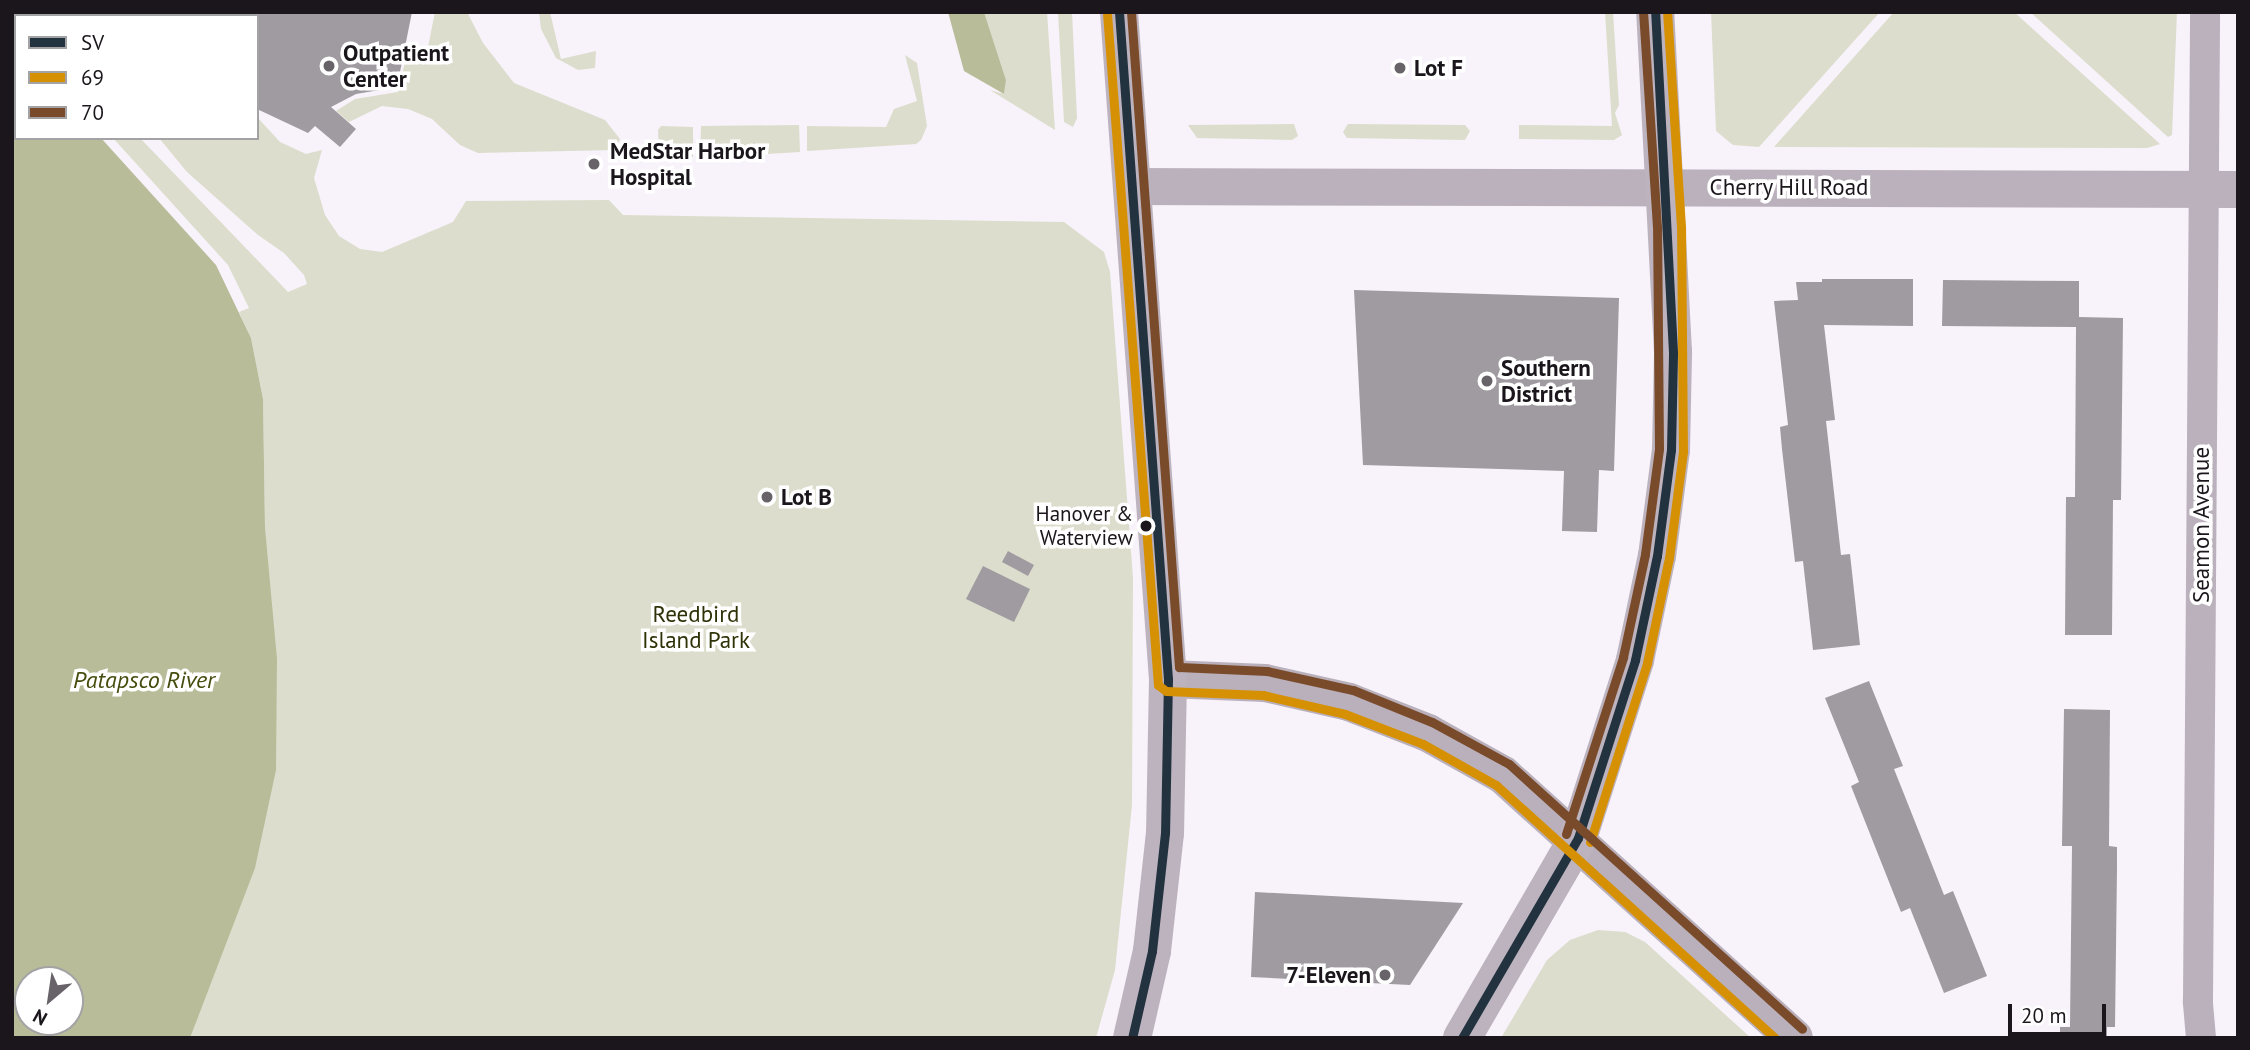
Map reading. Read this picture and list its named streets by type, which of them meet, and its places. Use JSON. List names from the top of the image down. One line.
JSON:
{"streets":{"street":["Cherry Hill Road","Seamon Avenue"]},"crossings":[["Cherry Hill Road","Seamon Avenue"]],"water":["Patapsco River"],"parks":["Reedbird Island Park"],"places":["Outpatient Center","Lot F","MedStar Harbor Hospital","Southern District","Lot B","Hanover & Waterview","7-Eleven"],"lines":["transit line SV","transit line 69","transit line 70"],"legend":["SV","69","70"],"scale_bar":"20 m","north":"bottom left"}
